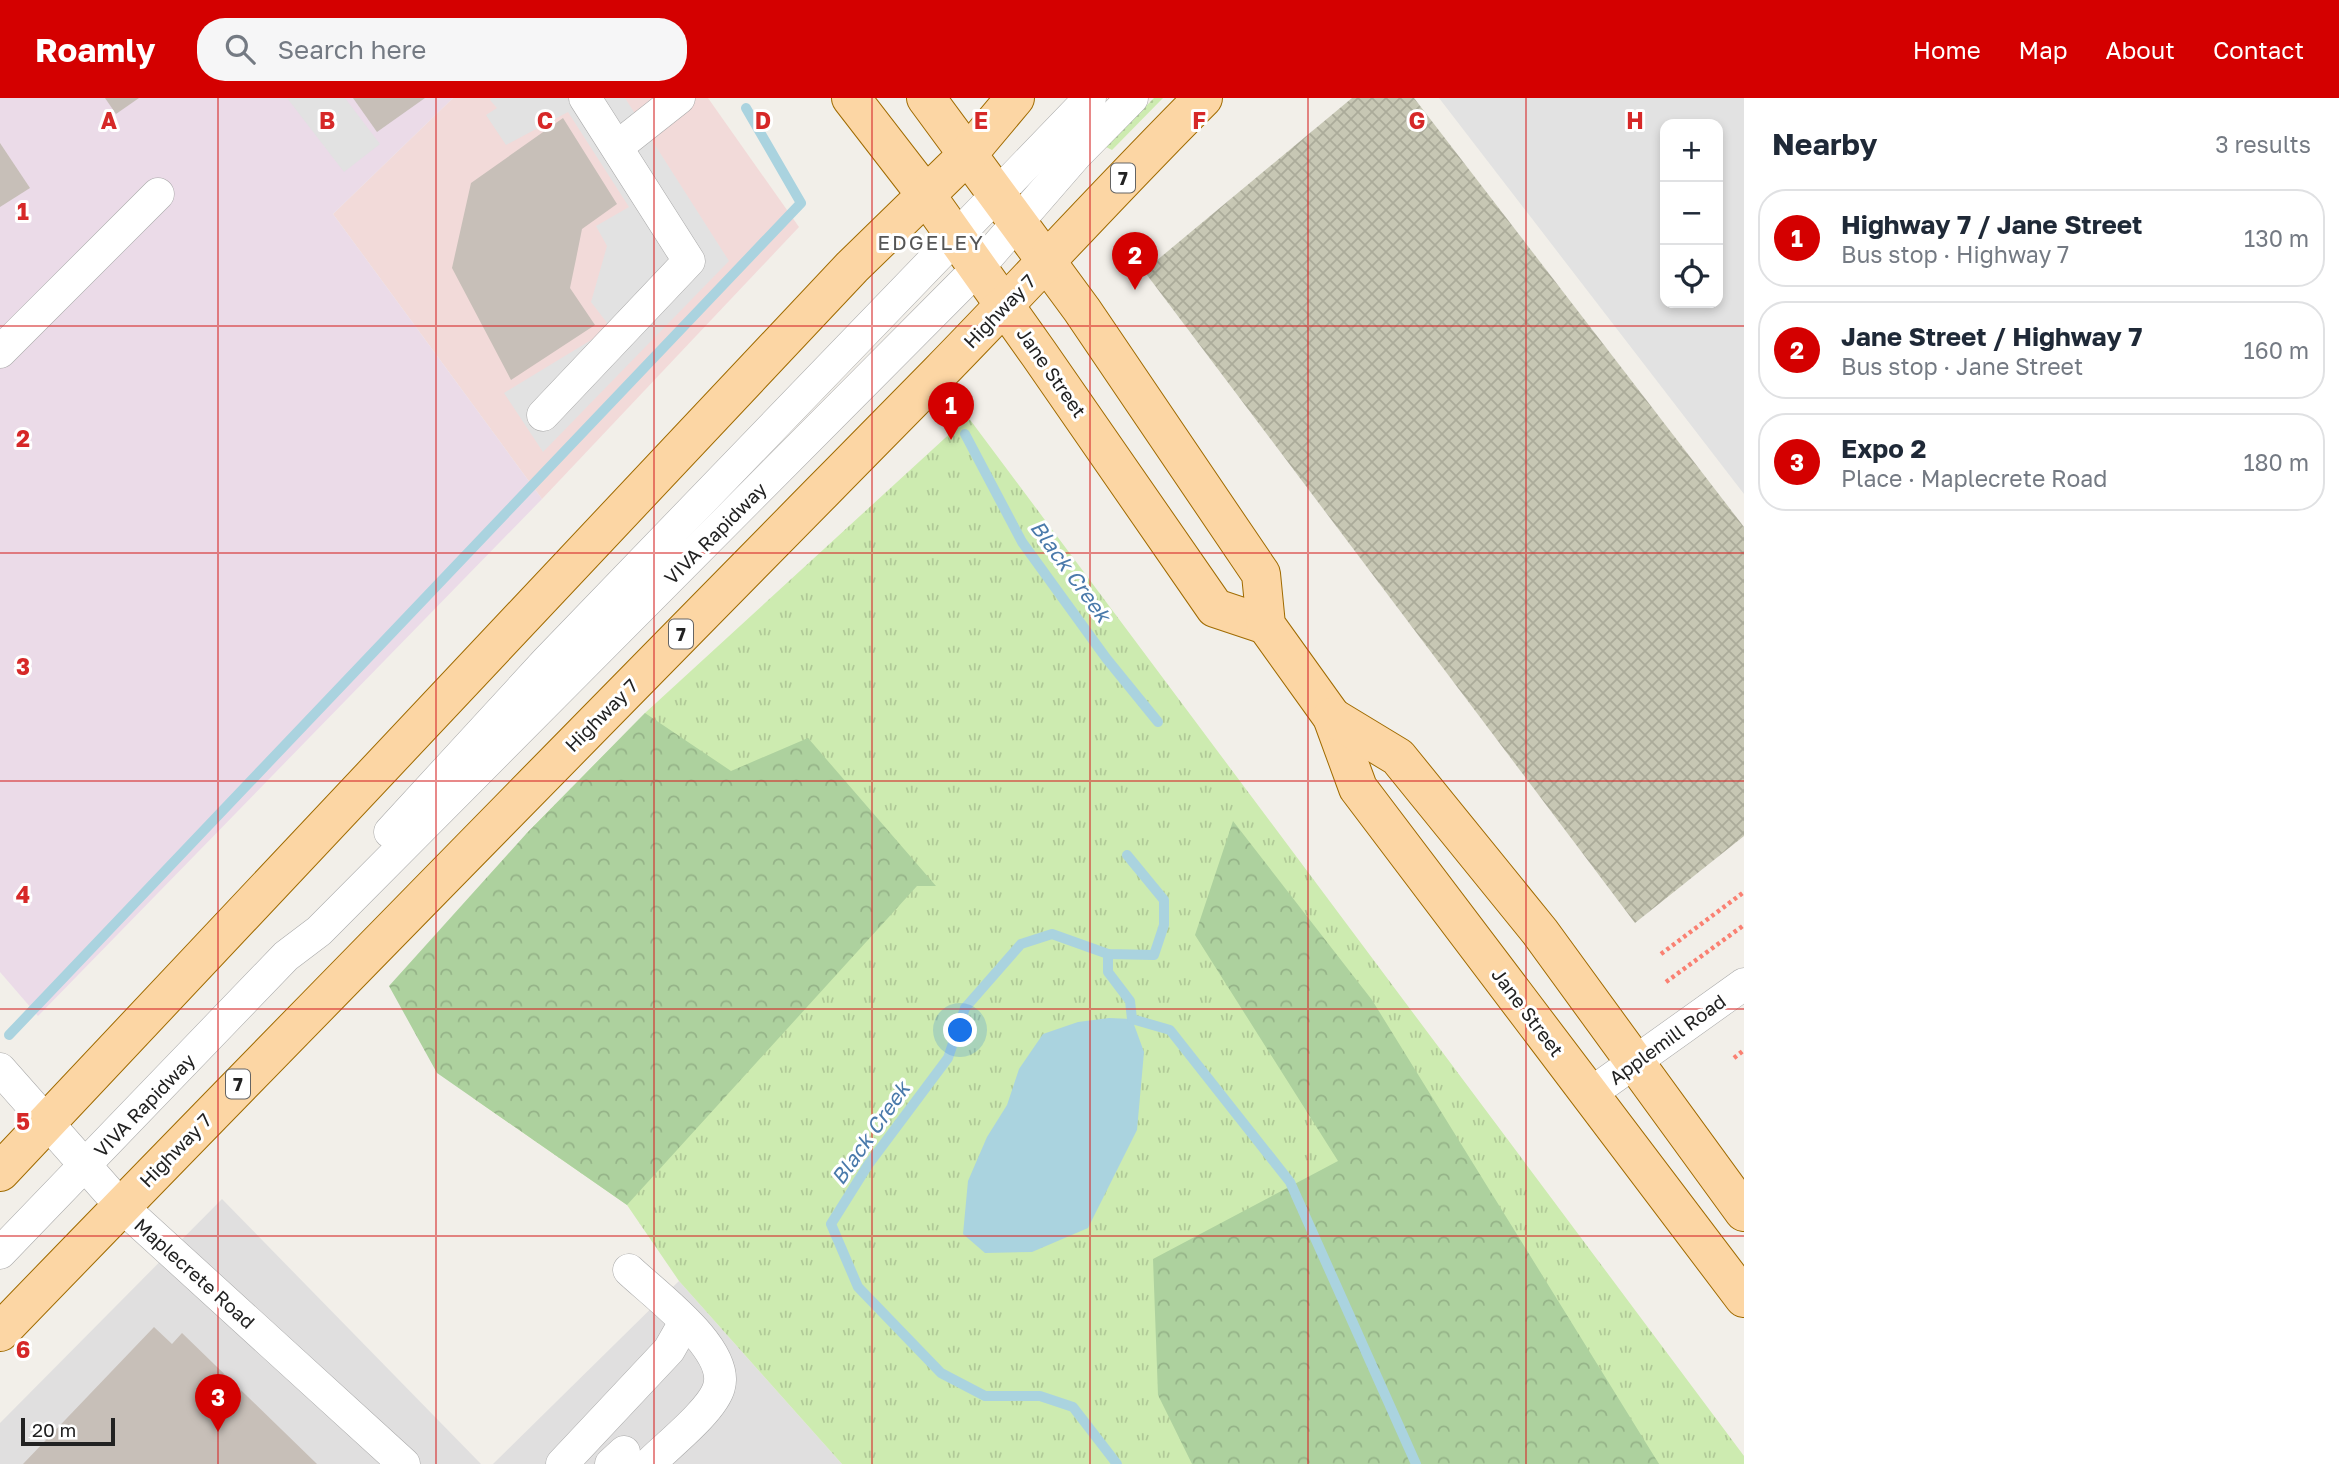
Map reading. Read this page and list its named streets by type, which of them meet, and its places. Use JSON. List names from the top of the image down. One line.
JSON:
{"streets":{"main road":["7","Highway 7","Jane Street"],"street":["VIVA Rapidway","Applemill Road","Maplecrete Road"]},"crossings":[["Highway 7","Jane Street"],["Highway 7","Maplecrete Road"],["Jane Street","VIVA Rapidway"],["Jane Street","Applemill Road"],["VIVA Rapidway","Maplecrete Road"]],"districts":["EDGELEY"],"water":["Black Creek"],"scale_bar":"20 m","page":{"header":"Roamly","search":"Search here","nav":["Home","Map","About","Contact"],"heading":["Nearby","3 results"],"map_buttons":["+","−"],"list":[{"mark":"1","name":"Highway 7 / Jane Street","note":"Bus stop · Highway 7","value":"130 m"},{"mark":"2","name":"Jane Street / Highway 7","note":"Bus stop · Jane Street","value":"160 m"},{"mark":"3","name":"Expo 2","note":"Place · Maplecrete Road","value":"180 m"}],"pins":["2","1","3"],"scale":"20 m"},"grid":{"columns":["A","B","C","D","E","F","G","H"],"rows":["1","2","3","4","5","6"]}}
